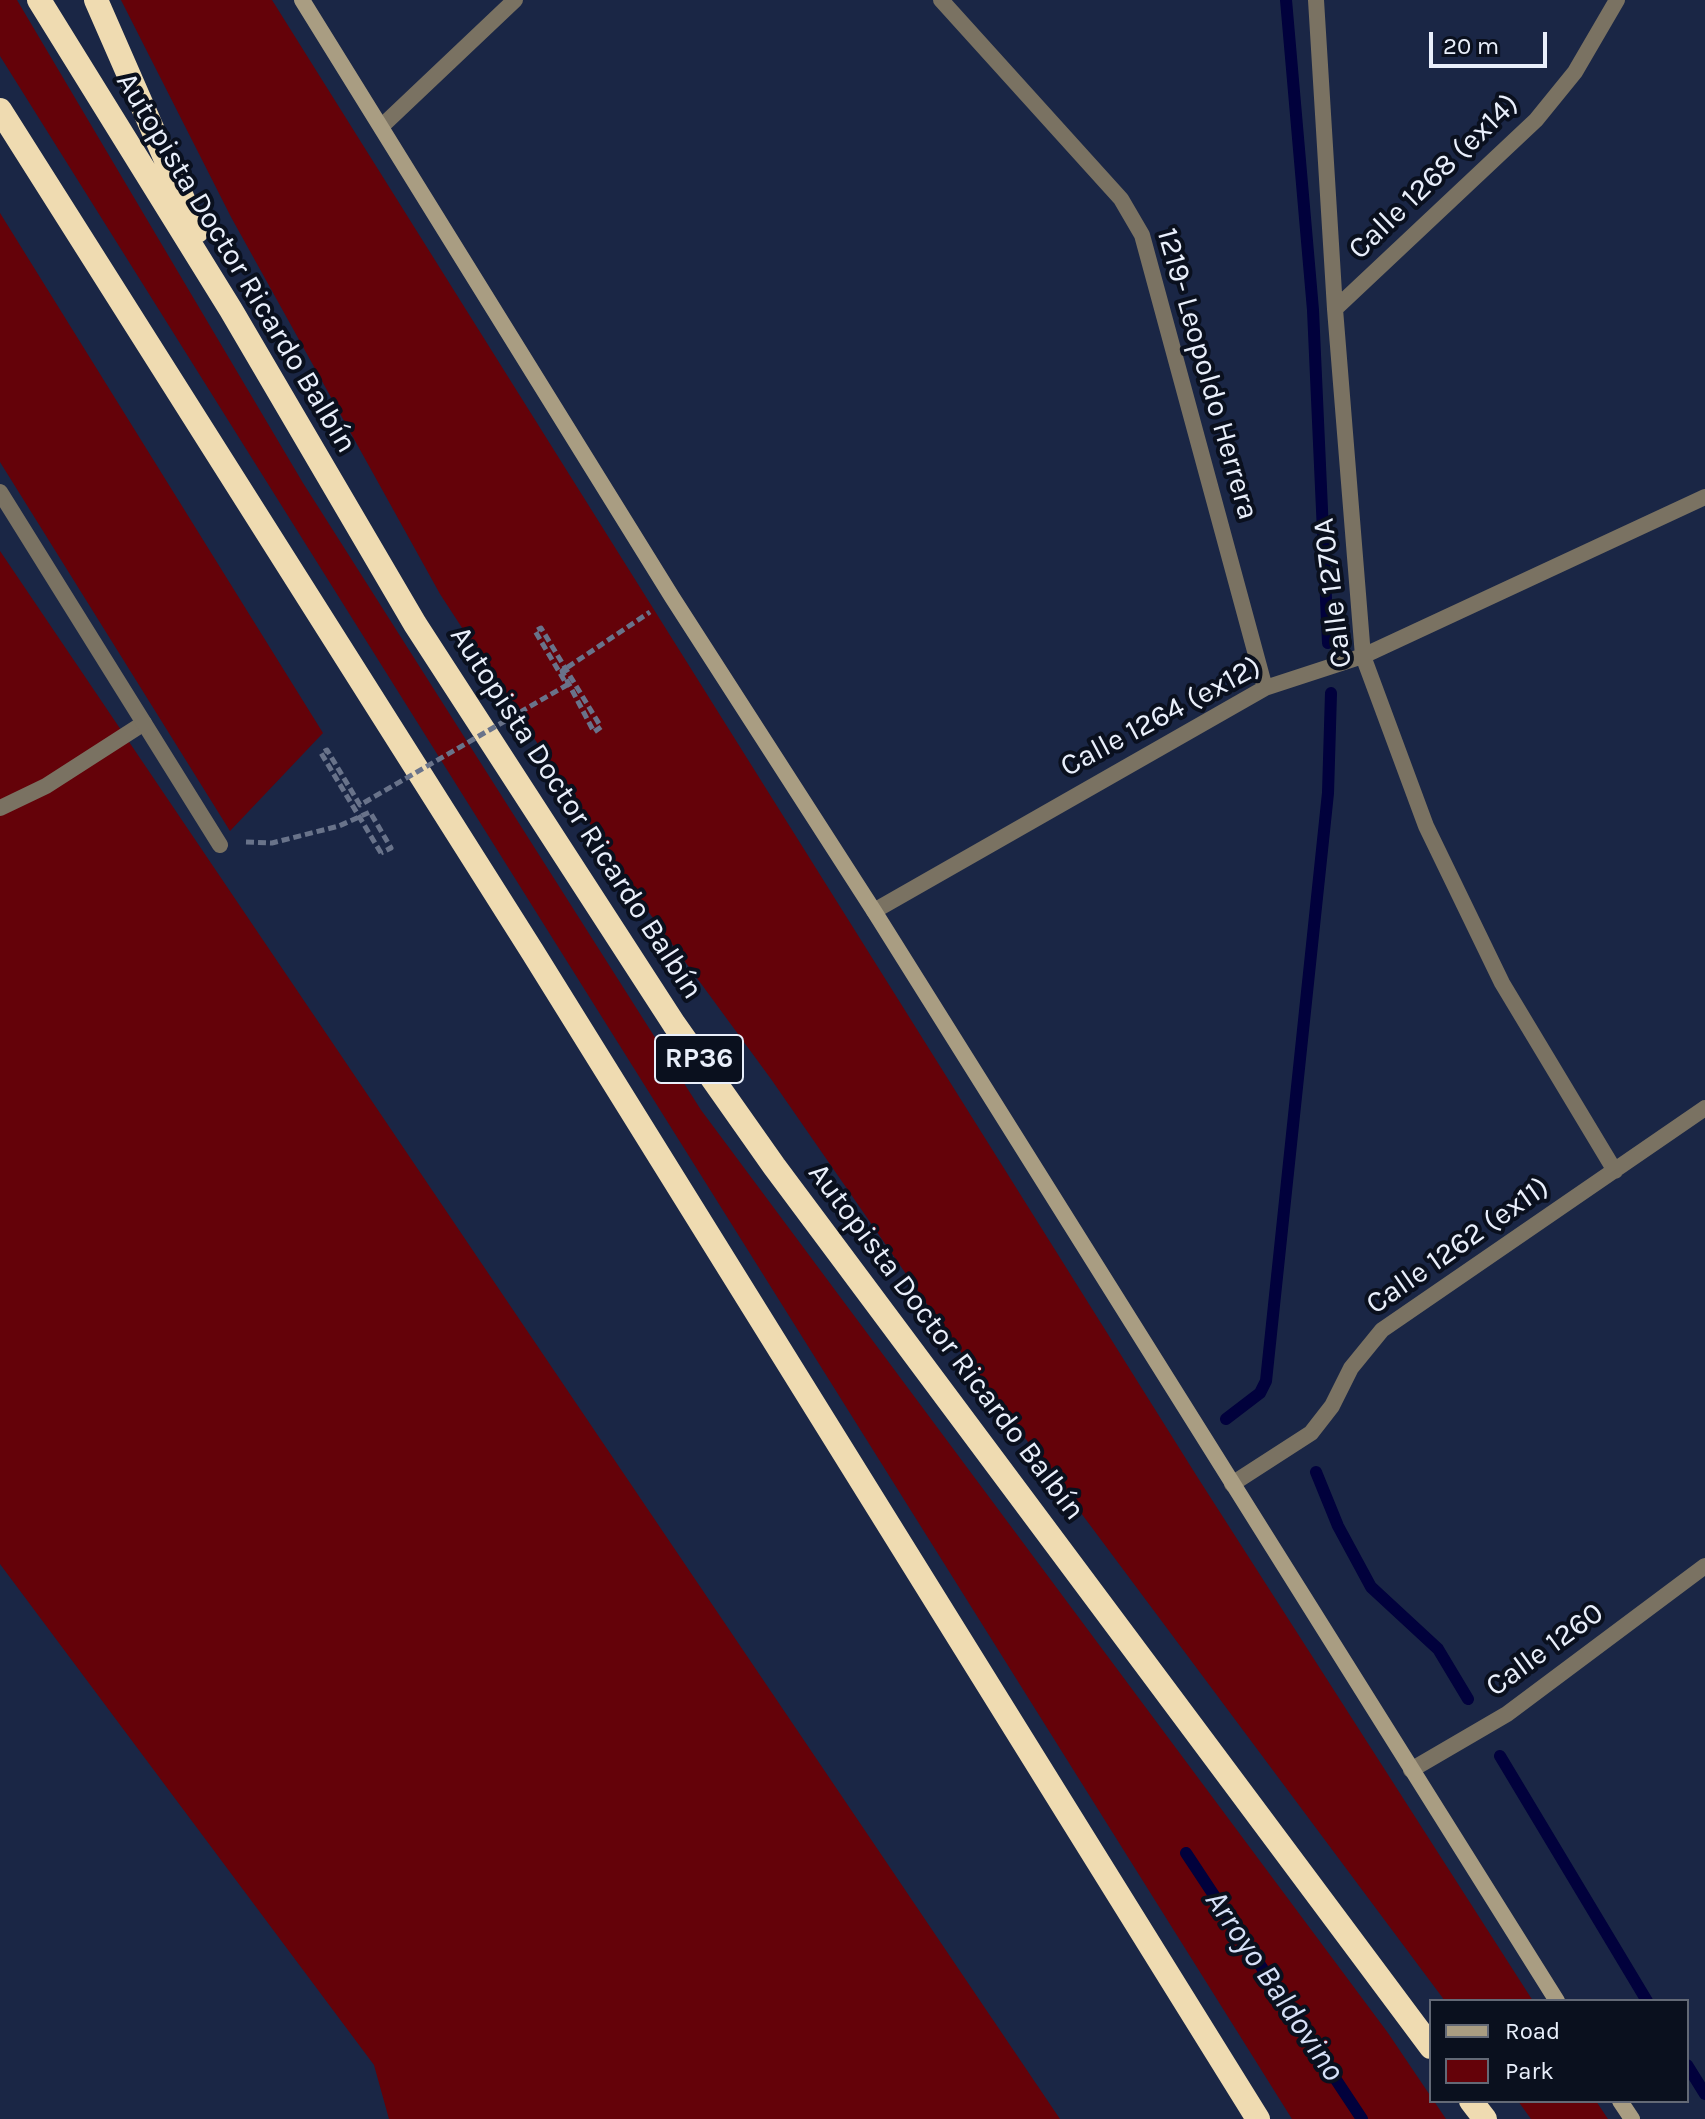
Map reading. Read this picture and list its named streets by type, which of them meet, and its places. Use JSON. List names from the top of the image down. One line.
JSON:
{"streets":{"highway":["Autopista Doctor Ricardo Balbín","RP36"],"street":["Calle 1268 (ex14)","1219- Leopoldo Herrera","Calle 1270A","Calle 1264 (ex12)","Calle 1262 (ex11)","Calle 1260"]},"crossings":[["Calle 1268 (ex14)","Calle 1270A"],["1219- Leopoldo Herrera","Calle 1264 (ex12)"],["Calle 1270A","Calle 1264 (ex12)"],["Calle 1270A","Calle 1262 (ex11)"]],"water":["Arroyo Baldovino"],"legend":["Road","Park"],"scale_bar":"20 m"}
